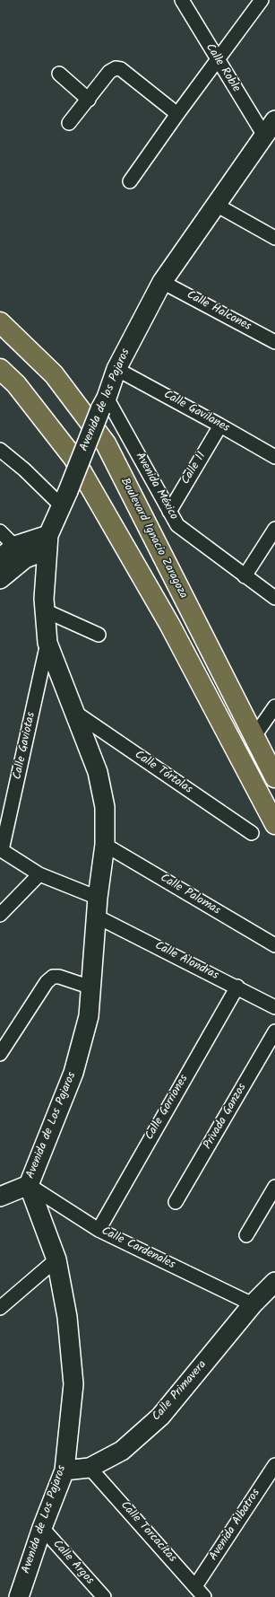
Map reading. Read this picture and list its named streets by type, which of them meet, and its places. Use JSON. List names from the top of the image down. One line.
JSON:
{"streets":{"main road":["Avenida de los Pajaros","Boulevard Ignacio Zaragoza","Avenida de Los Pajaros","Calle Primavera"],"street":["Calle Roble","Calle Halcones","Calle Gavilanes","Calle 11","Avenida México","Calle Gaviotas","Calle Tórtolas","Calle Palomas","Calle Alondras","Calle Gorriones","Privada Ganzos","Calle Cardenales","Avenida Albatros","Calle Torcacitas","Calle Argos"]},"crossings":[["Calle Roble","Avenida de los Pajaros"],["Calle Halcones","Avenida de los Pajaros"],["Avenida de los Pajaros","Calle Gavilanes"],["Avenida de los Pajaros","Avenida México"],["Avenida de los Pajaros","Calle Gaviotas"],["Avenida de los Pajaros","Calle Tórtolas"],["Avenida de los Pajaros","Avenida de Los Pajaros"],["Calle Gavilanes","Calle 11"],["Calle 11","Avenida México"],["Calle Tórtolas","Avenida de Los Pajaros"],["Calle Palomas","Avenida de Los Pajaros"],["Calle Alondras","Calle Gorriones"],["Calle Alondras","Avenida de Los Pajaros"],["Calle Gorriones","Calle Cardenales"],["Avenida de Los Pajaros","Calle Cardenales"],["Avenida de Los Pajaros","Calle Primavera"],["Avenida de Los Pajaros","Calle Argos"],["Calle Cardenales","Calle Primavera"],["Calle Primavera","Calle Torcacitas"],["Avenida Albatros","Calle Torcacitas"]]}
